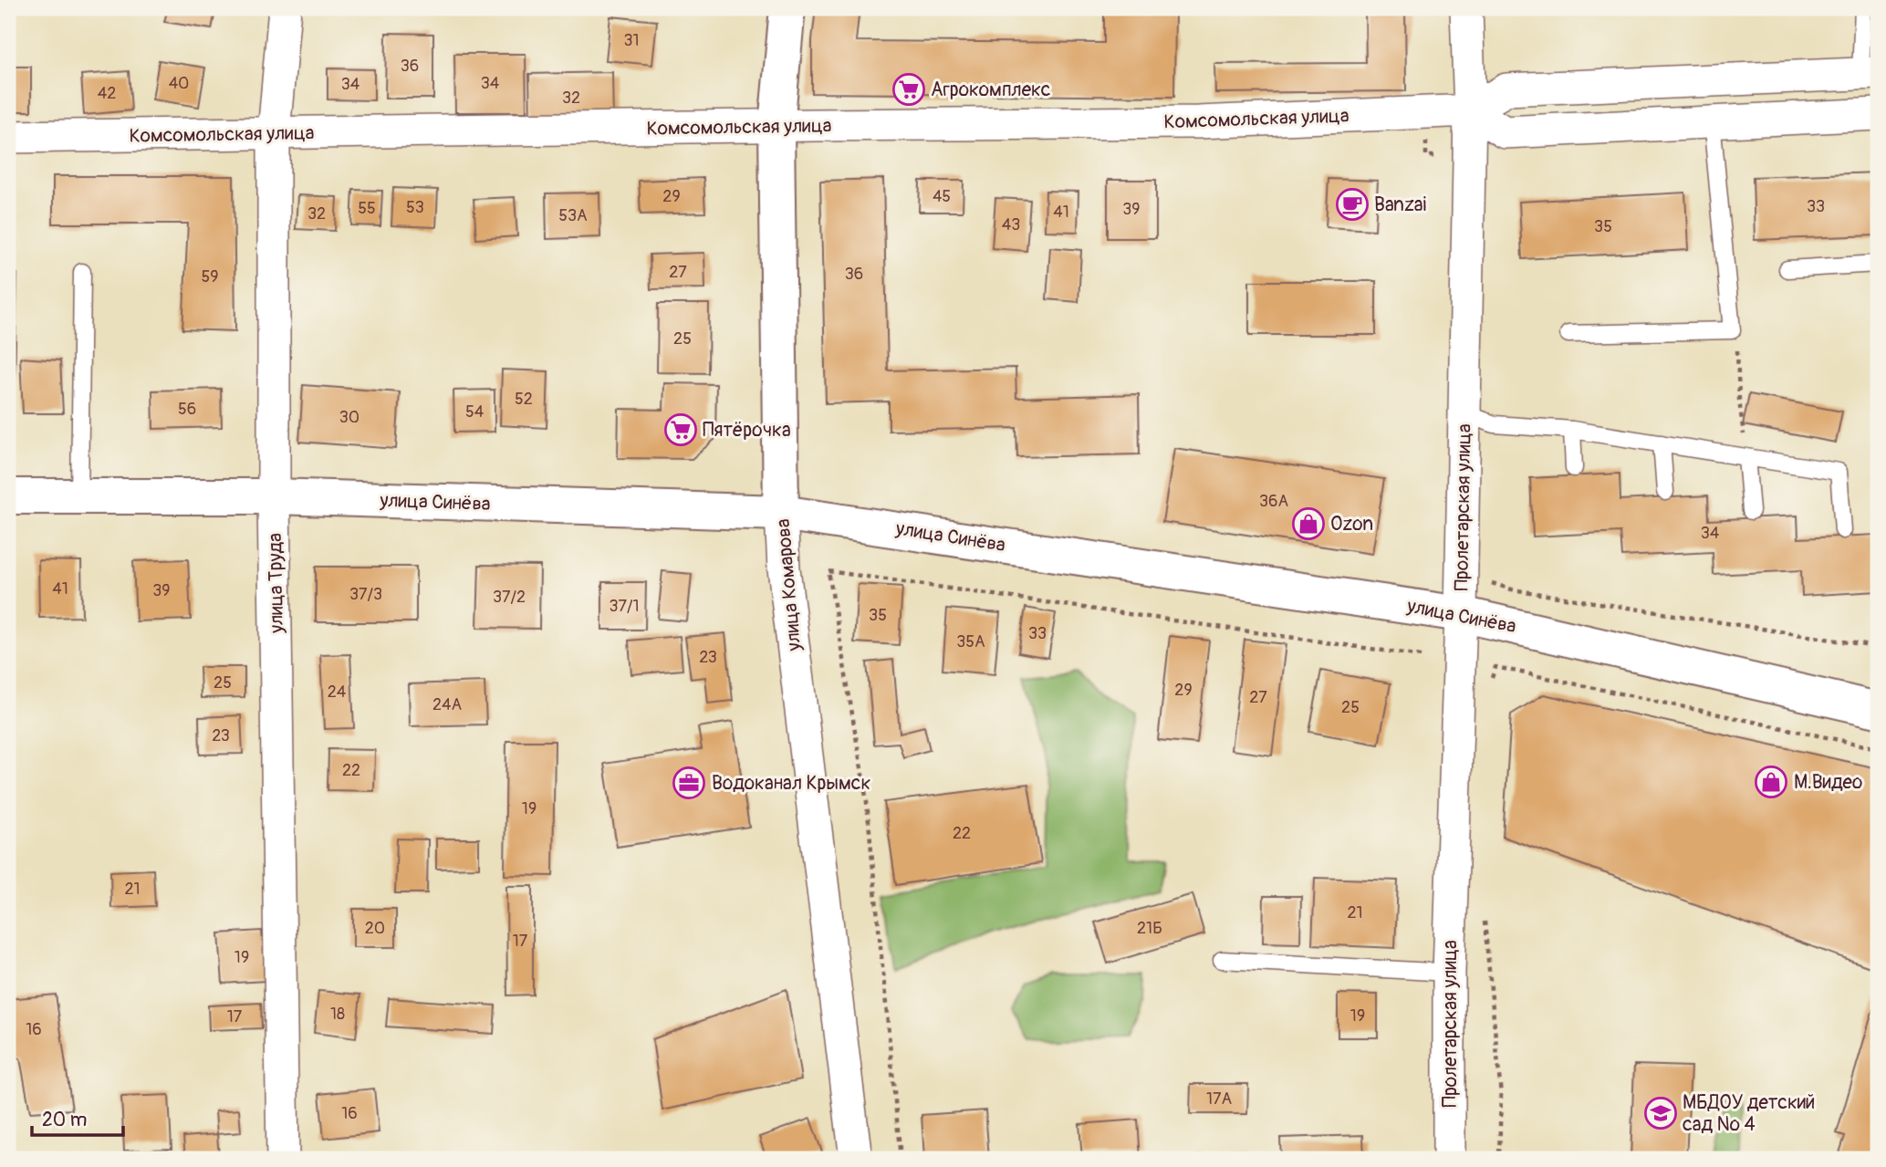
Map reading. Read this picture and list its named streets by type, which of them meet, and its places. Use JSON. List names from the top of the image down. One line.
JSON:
{"streets":{"main road":["улица Синёва","улица Комарова"],"street":["Комсомольская улица","Пролетарская улица","улица Труда"]},"crossings":[["Комсомольская улица","Пролетарская улица"],["Комсомольская улица","улица Труда"],["Комсомольская улица","улица Комарова"],["улица Синёва","Пролетарская улица"],["улица Синёва","улица Труда"],["улица Синёва","улица Комарова"]],"places":{"supermarket":["Агрокомплекс","Пятёрочка"],"cafe":["Banzai"],"shop":["Ozon","М.Видео"],"office":["Водоканал Крымск"],"school or university":["МБДОУ детский сад № 4"]},"house_numbers":["31","36","40","34","34","42","32","29","45","33","53","55","39","41","32","53А","43","35","27","36","59","25","52","56","54","30","36А","34","41","39","37/3","37/2","37/1","35","33","35А","23","25","29","24","27","24А","25","23","22","19","22","21","21","20","21Б","17","19","18","19","17","16","17А","16"],"scale_bar":"20 m"}
